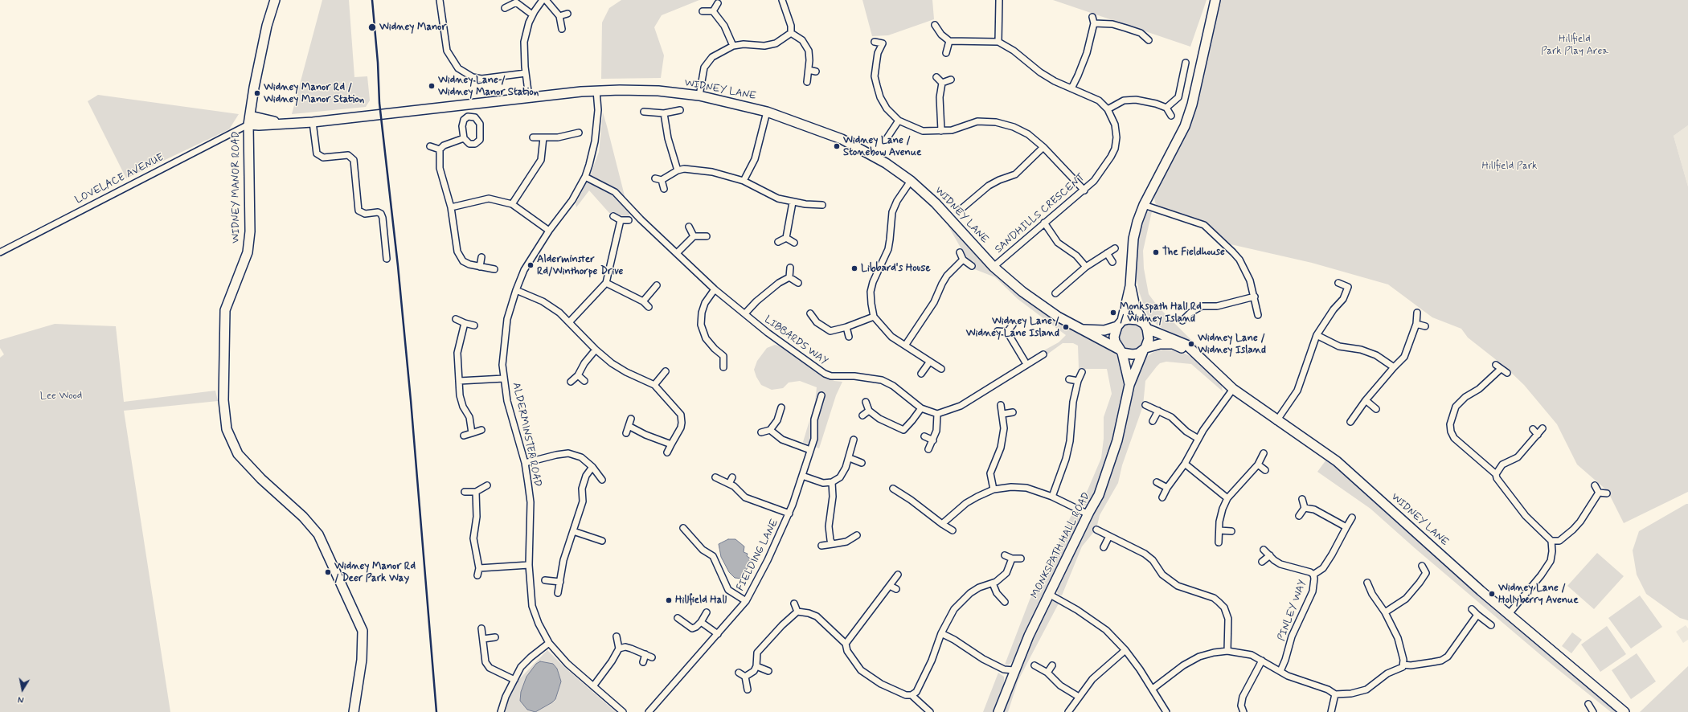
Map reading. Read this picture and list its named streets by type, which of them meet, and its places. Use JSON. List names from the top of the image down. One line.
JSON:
{"streets":{"street":["WIDNEY LANE","LOVELACE AVENUE","WIDNEY MANOR ROAD","SANDHILLS CRESCENT","LIBBARDS WAY","ALDERMINSTER ROAD","MONKSPATH HALL ROAD","FIELDING LANE","PINLEY WAY"]},"crossings":[["WIDNEY LANE","LOVELACE AVENUE"],["WIDNEY LANE","WIDNEY MANOR ROAD"],["WIDNEY LANE","SANDHILLS CRESCENT"],["WIDNEY LANE","ALDERMINSTER ROAD"],["WIDNEY LANE","MONKSPATH HALL ROAD"],["LOVELACE AVENUE","WIDNEY MANOR ROAD"],["LIBBARDS WAY","ALDERMINSTER ROAD"]],"parks":["Hillfield Park Play Area","Hillfield Park","Lee Wood"],"places":["Widney Manor","Widney Lane / Widney Manor Station","Widney Manor Rd / Widney Manor Station","Widney Lane / Stonebow Avenue","The Fieldhouse","Alderminster Rd/Winthorpe Drive","Libbard's House","Monkspath Hall Rd / Widney Island","Widney Lane / Widney Lane Island","Widney Lane / Widney Island","Widney Manor Rd / Deer Park Way","Widney Lane / Hollyberry Avenue","Hillfield Hall"],"north":"bottom"}
